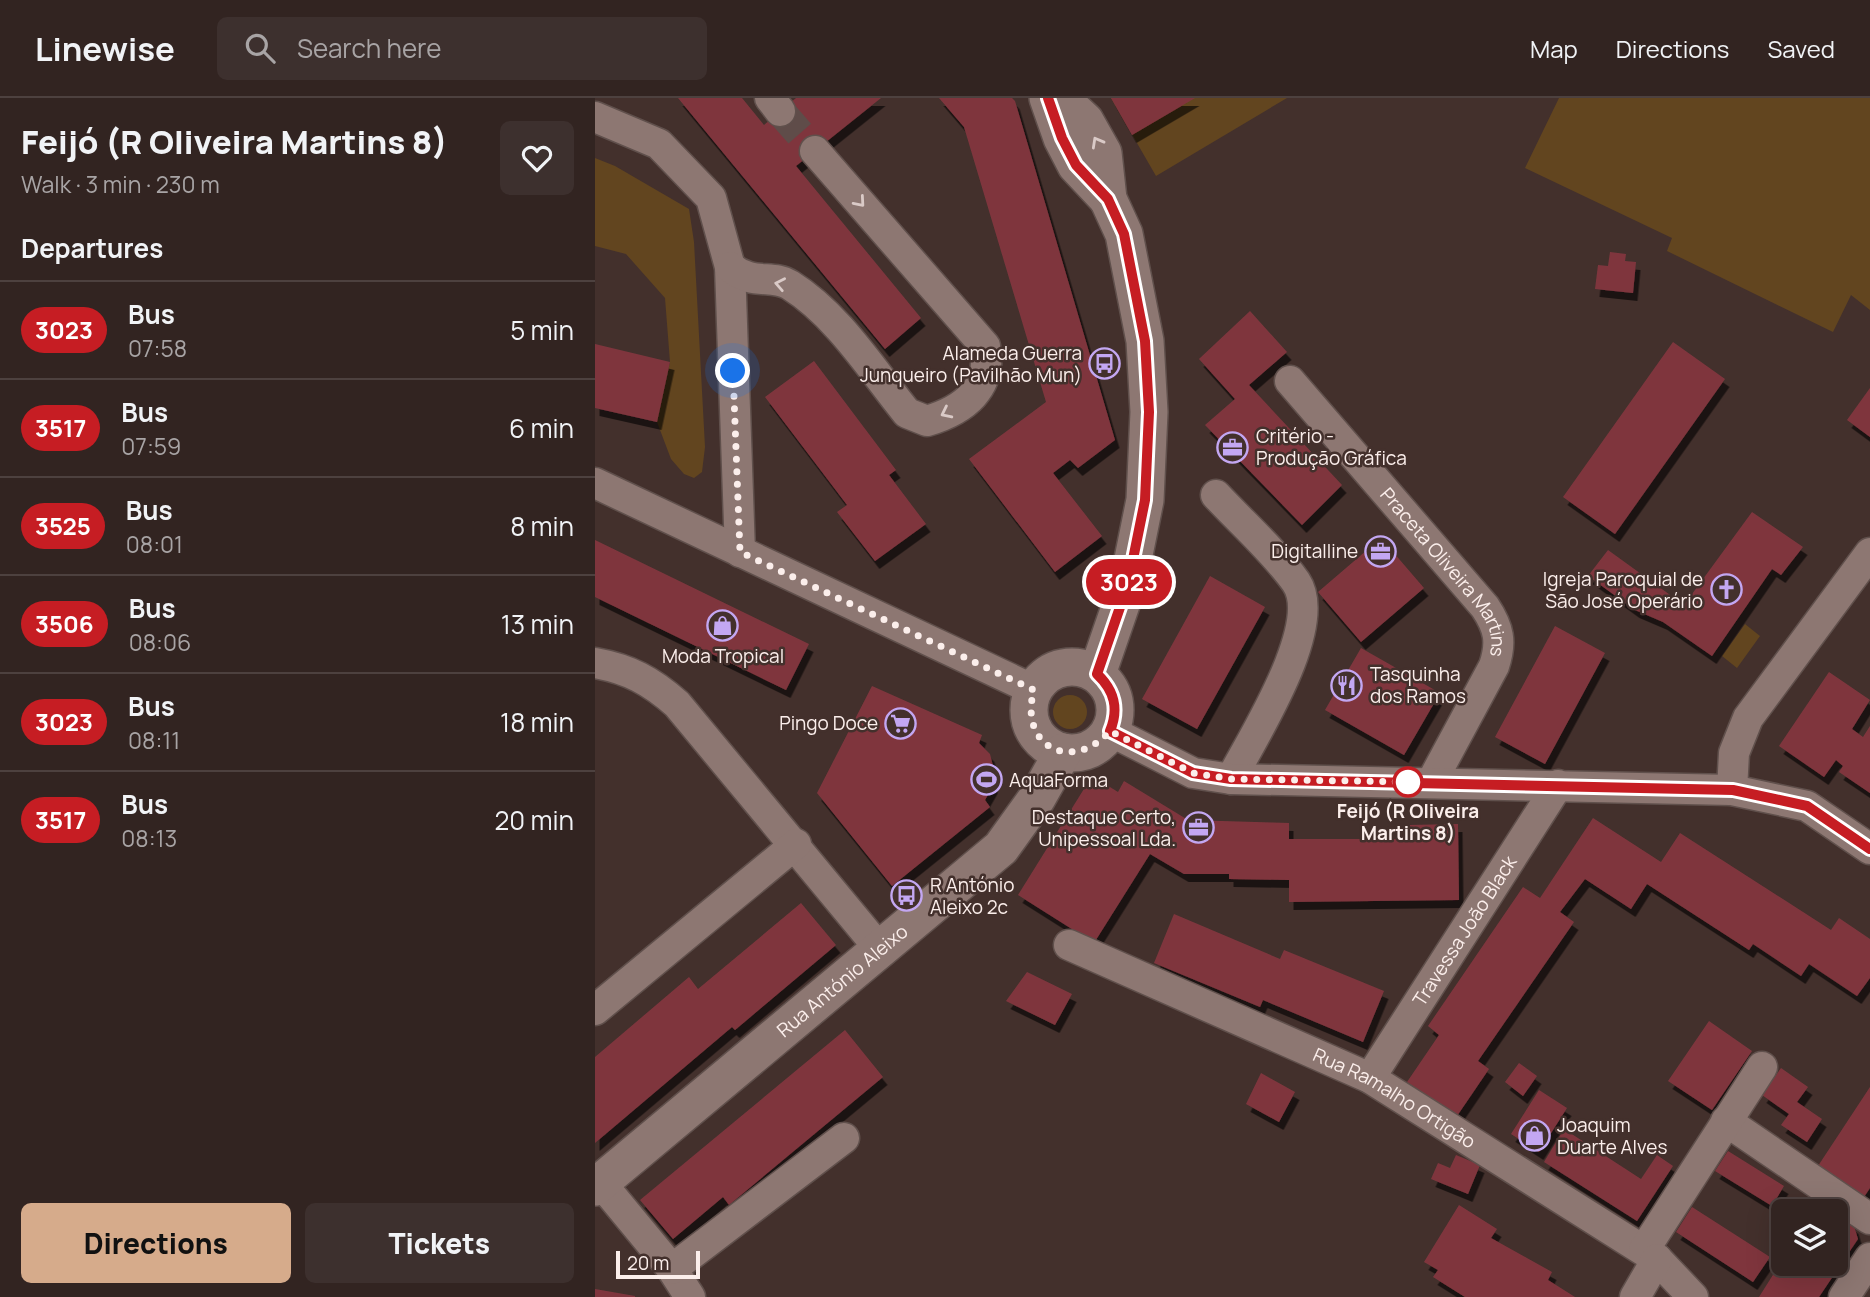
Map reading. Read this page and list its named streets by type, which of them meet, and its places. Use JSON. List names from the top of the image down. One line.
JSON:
{"streets":{"street":["Praceta Oliveira Martins","Travessa João Black","Rua António Aleixo","Rua Ramalho Ortigão"]},"crossings":[["Travessa João Black","Rua Ramalho Ortigão"]],"places":{"bus stop":["Alameda Guerra Junqueiro (Pavilhão Mun)","R António Aleixo 2c"],"office":["Critério - Produção Gráfica","Digitalline","Destaque Certo, Unipessoal Lda."],"church":["Igreja Paroquial de São José Operário"],"shop":["Moda Tropical","Joaquim Duarte Alves"],"restaurant":["Tasquinha dos Ramos"],"supermarket":["Pingo Doce"],"sports":["AquaForma"],"other":["Feijó (R Oliveira Martins 8)"]},"lines":["bus line 3023"],"scale_bar":"20 m","page":{"header":"Linewise","search":"Search here","nav":["Map","Directions","Saved"],"heading":[["Feijó (R Oliveira Martins 8)","Walk · 3 min · 230 m"],"Departures"],"on_map":"3023","list":[{"mark":"3023","name":"Bus","note":"07:58","value":"5 min"},{"mark":"3517","name":"Bus","note":"07:59","value":"6 min"},{"mark":"3525","name":"Bus","note":"08:01","value":"8 min"},{"mark":"3506","name":"Bus","note":"08:06","value":"13 min"},{"mark":"3023","name":"Bus","note":"08:11","value":"18 min"},{"mark":"3517","name":"Bus","note":"08:13","value":"20 min"}],"buttons":["Directions","Tickets"],"scale":"20 m"}}
